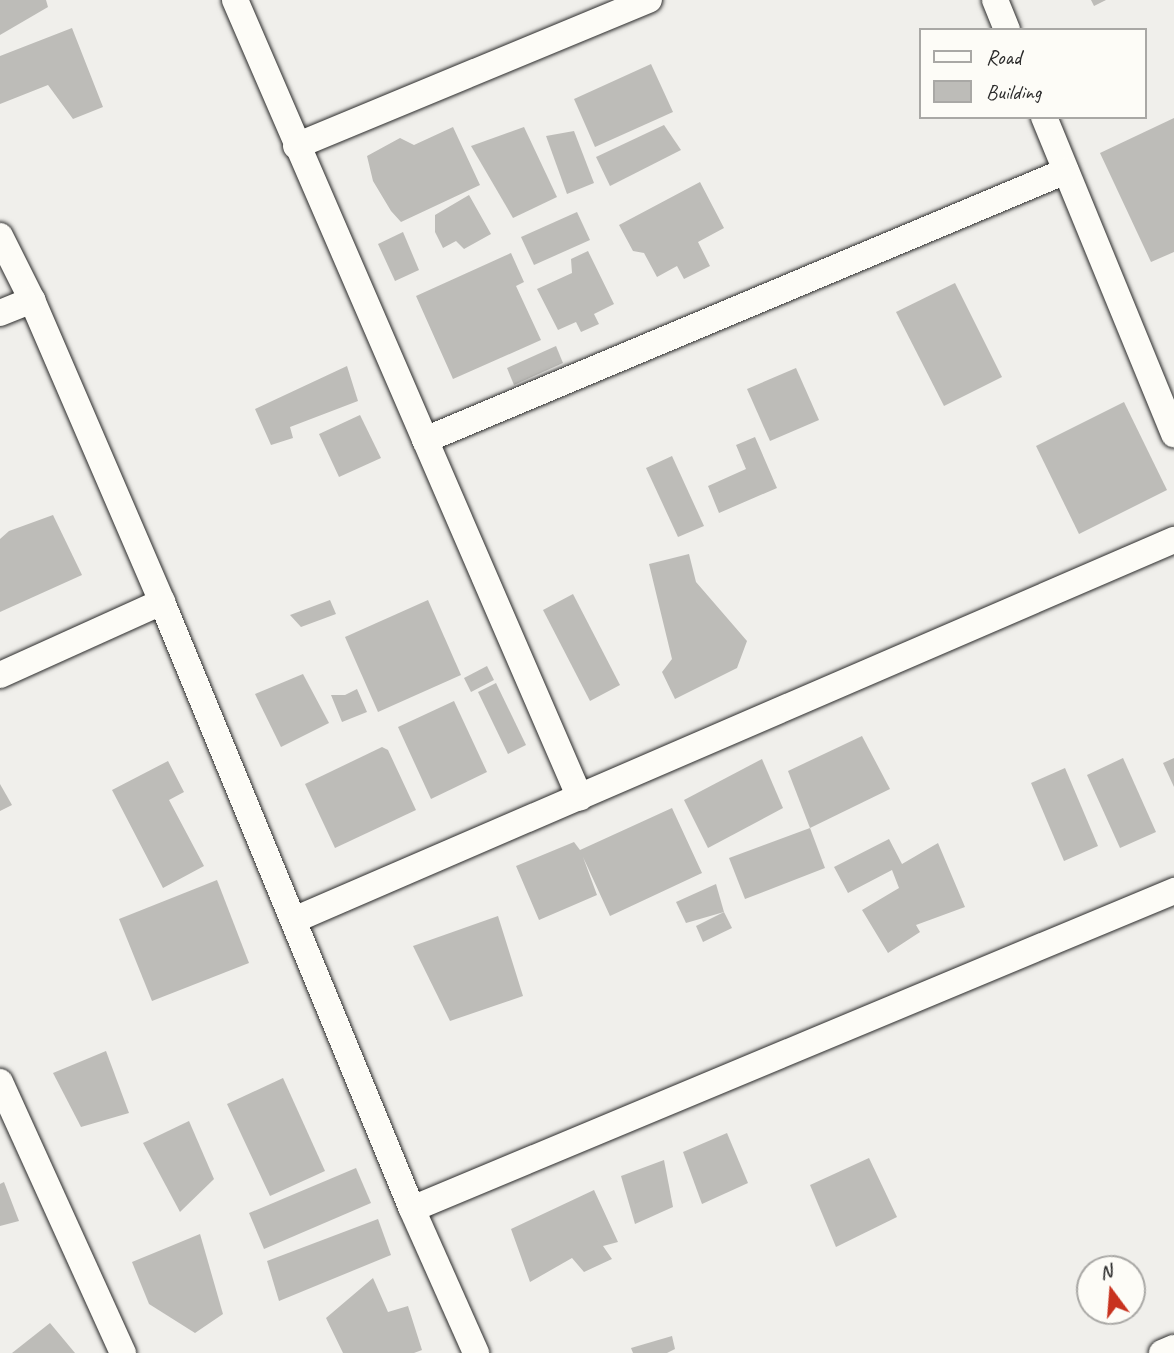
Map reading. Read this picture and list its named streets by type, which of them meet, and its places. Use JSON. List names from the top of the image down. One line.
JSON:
{"legend":["Road","Building"],"north":"top"}
